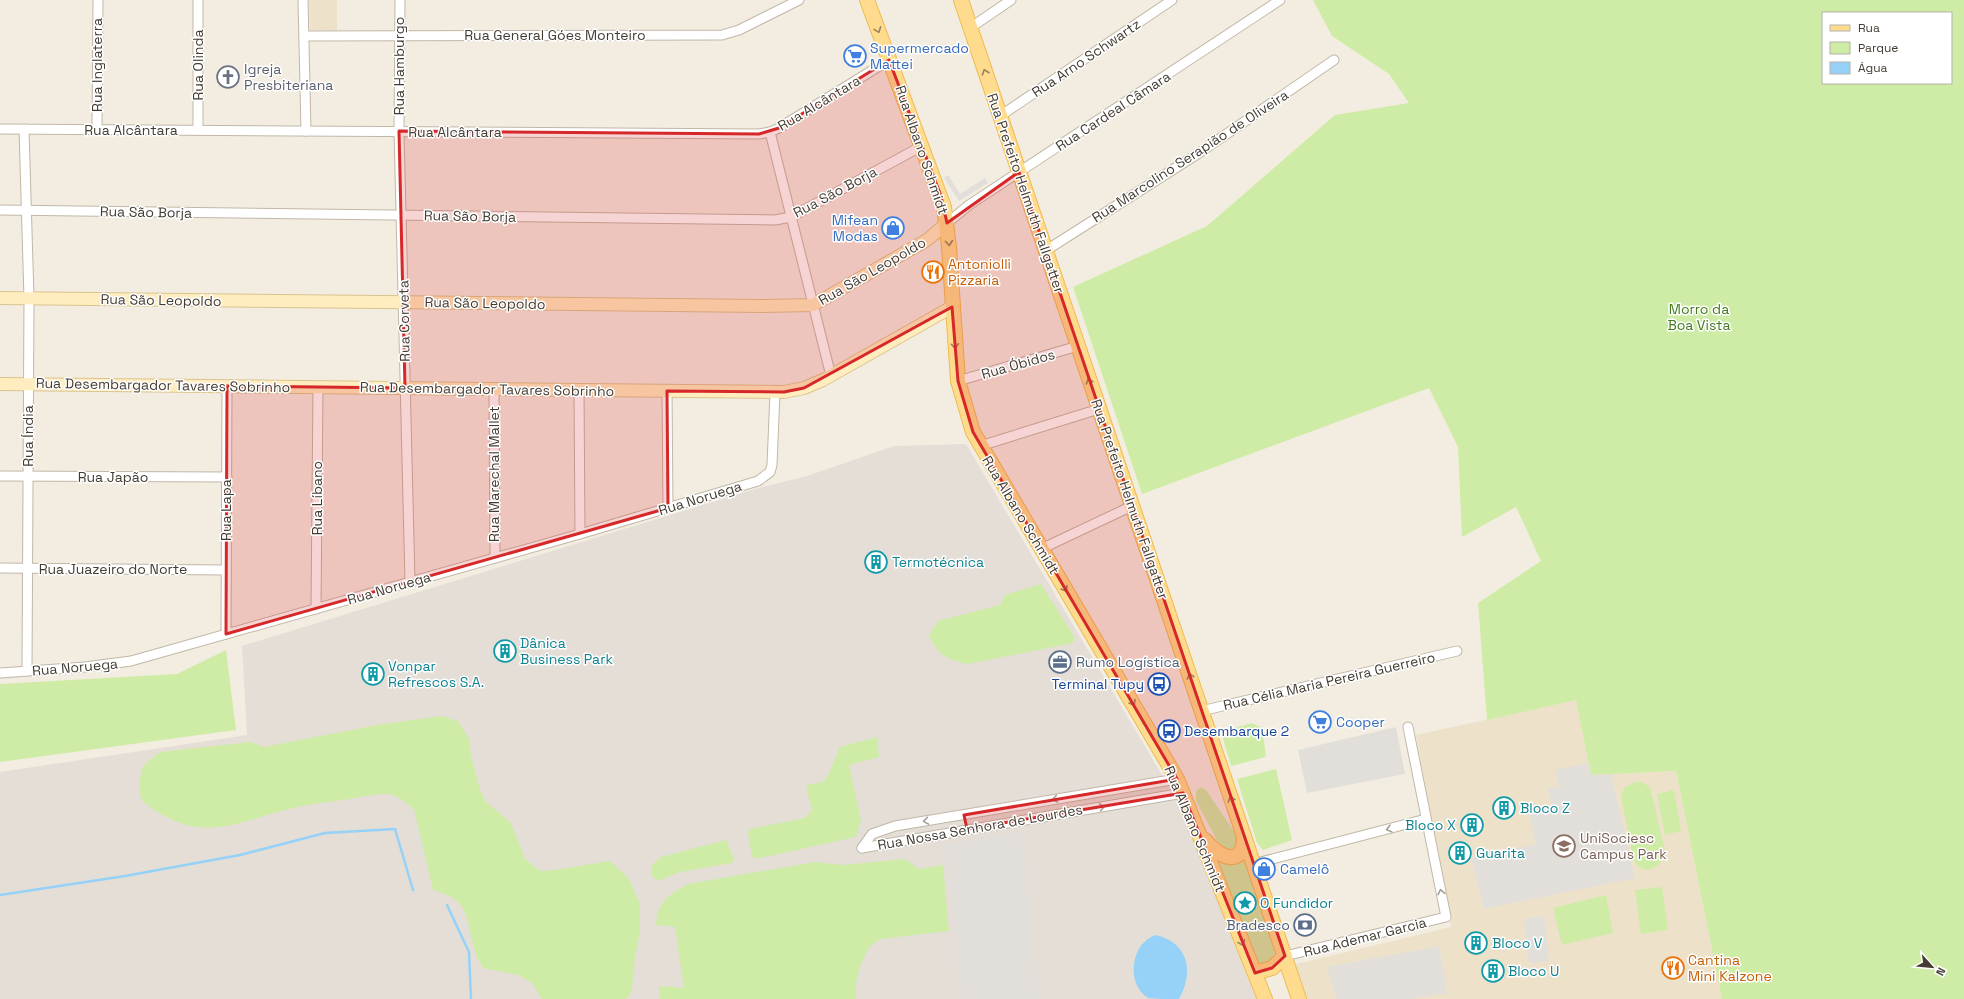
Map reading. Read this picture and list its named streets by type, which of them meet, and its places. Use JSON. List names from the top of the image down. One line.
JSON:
{"streets":{"main road":["Rua Albano Schmidt","Rua Prefeito Helmuth Fallgatter"],"street":["Rua General Góes Monteiro","Rua Arno Schwartz","Rua Inglaterra","Rua Olinda","Rua Hamburgo","Rua Alcântara","Rua Cardeal Câmara","Rua Marcolino Serapião de Oliveira","Rua São Borja","Rua São Leopoldo","Rua Corveta","Rua Óbidos","Rua Desembargador Tavares Sobrinho","Rua Índia","Rua Marechal Mallet","Rua Japão","Rua Líbano","Rua Noruega","Rua Lapa","Rua Juazeiro do Norte","Rua Célia Maria Pereira Guerreiro","Rua Nossa Senhora de Lourdes","Rua Ademar Garcia"]},"crossings":[["Rua General Góes Monteiro","Rua Hamburgo"],["Rua Arno Schwartz","Rua Prefeito Helmuth Fallgatter"],["Rua Inglaterra","Rua Alcântara"],["Rua Olinda","Rua Alcântara"],["Rua Hamburgo","Rua Alcântara"],["Rua Hamburgo","Rua Corveta"],["Rua Alcântara","Rua Albano Schmidt"],["Rua Alcântara","Rua Corveta"],["Rua Alcântara","Rua Índia"],["Rua Cardeal Câmara","Rua Albano Schmidt"],["Rua Cardeal Câmara","Rua Prefeito Helmuth Fallgatter"],["Rua Cardeal Câmara","Rua São Leopoldo"],["Rua Albano Schmidt","Rua São Borja"],["Rua Albano Schmidt","Rua São Leopoldo"],["Rua Albano Schmidt","Rua Óbidos"],["Rua Albano Schmidt","Rua Desembargador Tavares Sobrinho"],["Rua Albano Schmidt","Rua Nossa Senhora de Lourdes"],["Rua Marcolino Serapião de Oliveira","Rua Prefeito Helmuth Fallgatter"],["Rua São Borja","Rua Corveta"],["Rua São Borja","Rua Índia"],["Rua Prefeito Helmuth Fallgatter","Rua Óbidos"],["Rua Prefeito Helmuth Fallgatter","Rua Célia Maria Pereira Guerreiro"],["Rua Prefeito Helmuth Fallgatter","Rua Ademar Garcia"],["Rua São Leopoldo","Rua Corveta"],["Rua São Leopoldo","Rua Índia"],["Rua Corveta","Rua Desembargador Tavares Sobrinho"],["Rua Corveta","Rua Noruega"],["Rua Desembargador Tavares Sobrinho","Rua Índia"],["Rua Desembargador Tavares Sobrinho","Rua Marechal Mallet"],["Rua Desembargador Tavares Sobrinho","Rua Líbano"],["Rua Desembargador Tavares Sobrinho","Rua Noruega"],["Rua Desembargador Tavares Sobrinho","Rua Lapa"],["Rua Índia","Rua Japão"],["Rua Índia","Rua Noruega"],["Rua Índia","Rua Juazeiro do Norte"],["Rua Marechal Mallet","Rua Noruega"],["Rua Japão","Rua Lapa"],["Rua Líbano","Rua Noruega"],["Rua Noruega","Rua Lapa"],["Rua Lapa","Rua Juazeiro do Norte"]],"one_way":["Rua Albano Schmidt","Rua Prefeito Helmuth Fallgatter"],"parks":["Morro da Boa Vista"],"places":{"supermarket":["Supermercado Mattei","Cooper"],"church":["Igreja Presbiteriana"],"shop":["Mifean Modas","Camelô"],"restaurant":["Antoniolli Pizzaria","Cantina Mini Kalzone"],"building":["Termotécnica","Dânica Business Park","Vonpar Refrescos S.A.","Bloco Z","Bloco X","Guarita","Bloco V","Bloco U"],"office":["Rumo Logística"],"bus stop":["Terminal Tupy","Desembarque 2"],"school or university":["UniSociesc Campus Park"],"place":["O Fundidor"],"bank":["Bradesco"]},"legend":["Rua","Parque","Água"],"north":"bottom right"}
